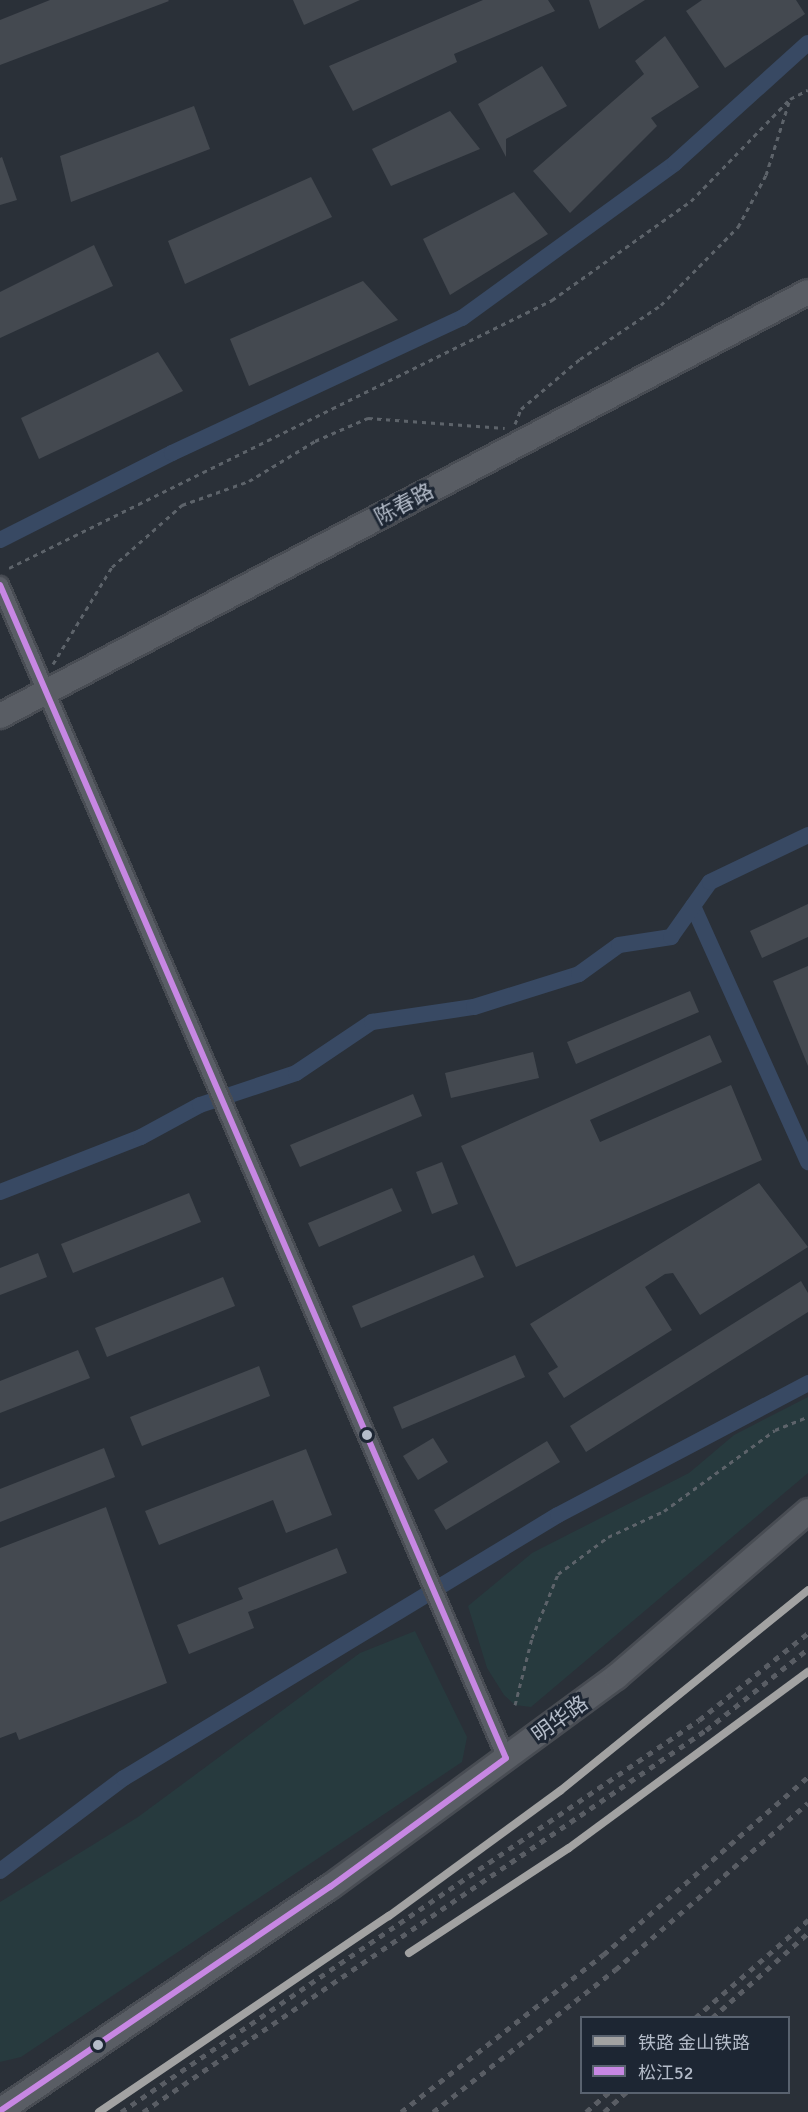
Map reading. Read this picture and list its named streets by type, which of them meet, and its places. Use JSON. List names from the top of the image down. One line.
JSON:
{"streets":{"street":["陈春路","明华路"]},"lines":["transit line 松江52","rail line 金山铁路"],"legend":["铁路 金山铁路","松江52"]}
